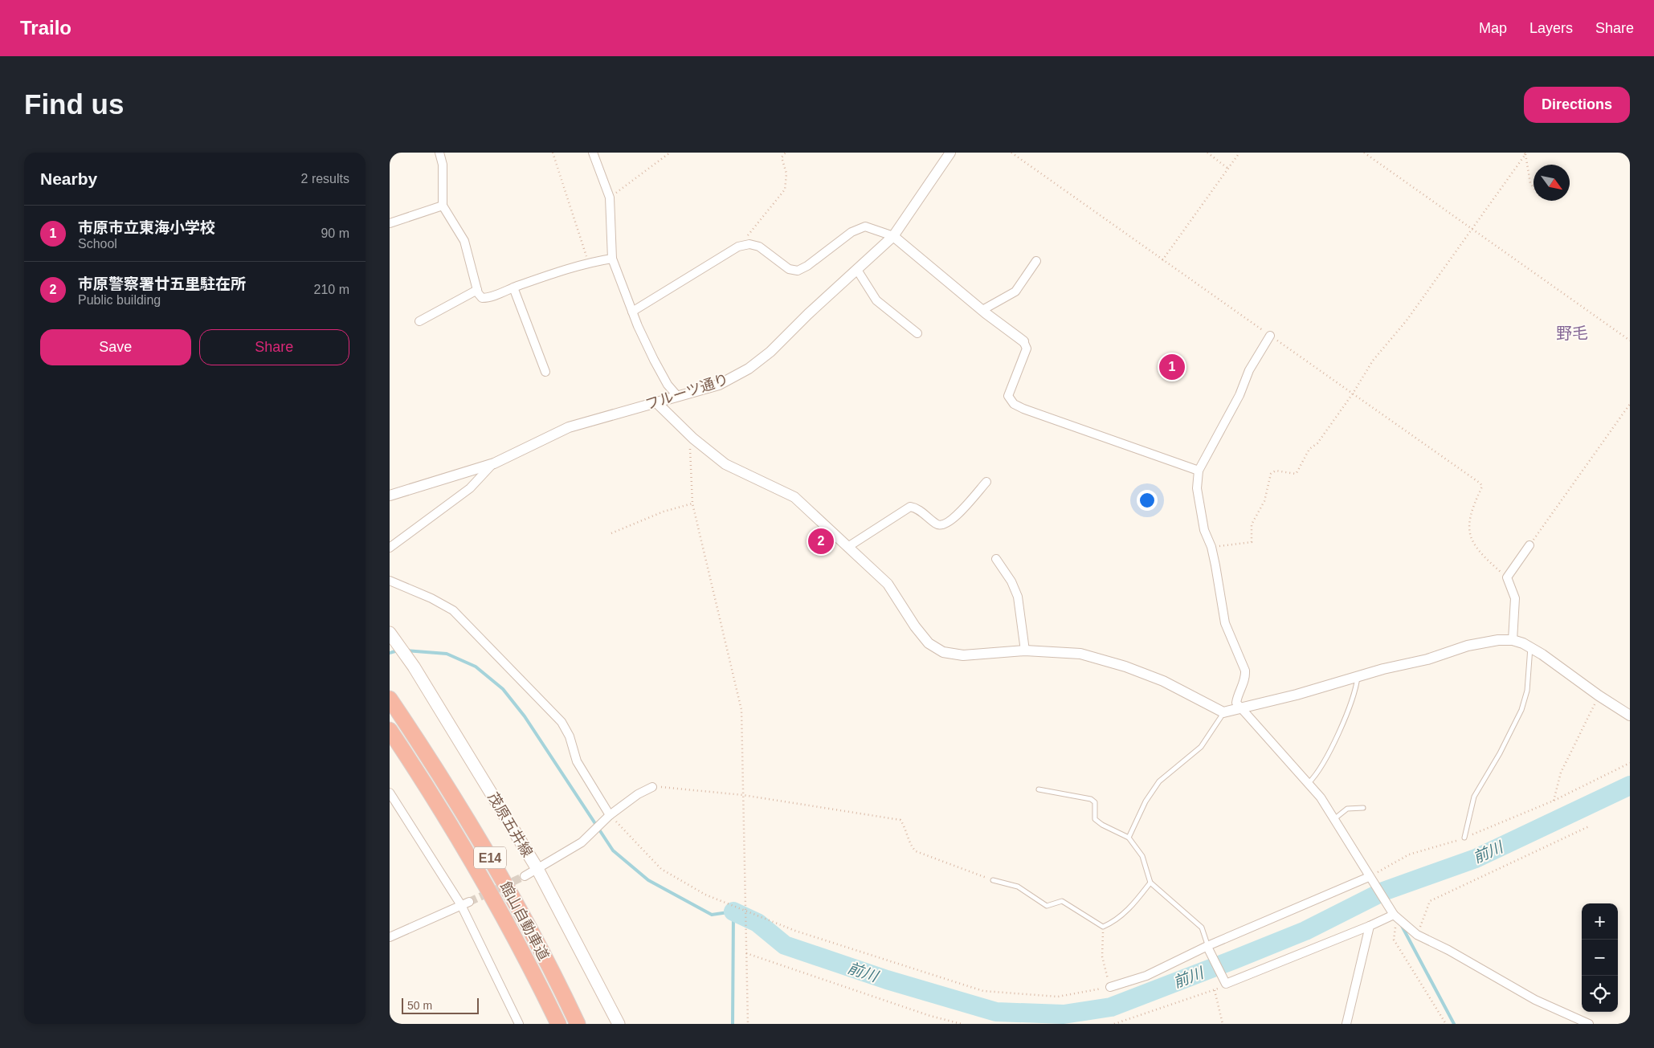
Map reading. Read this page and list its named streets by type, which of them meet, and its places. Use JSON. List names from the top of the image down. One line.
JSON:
{"streets":{"highway":["E14","館山自動車道"],"main road":["茂原五井線"],"street":["フルーツ通り"]},"districts":["野毛"],"water":["前川"],"scale_bar":"50 m","north":"bottom right","page":{"header":"Trailo","nav":["Map","Layers","Share"],"buttons":["Directions",["Save","Share"]],"title":"Find us","heading":["Nearby","2 results"],"list":[{"mark":"1","name":"市原市立東海小学校","note":"School","value":"90 m"},{"mark":"2","name":"市原警察署廿五里駐在所","note":"Public building","value":"210 m"}],"pins":["1","2"],"map_buttons":["+","−"],"scale":"50 m"}}
